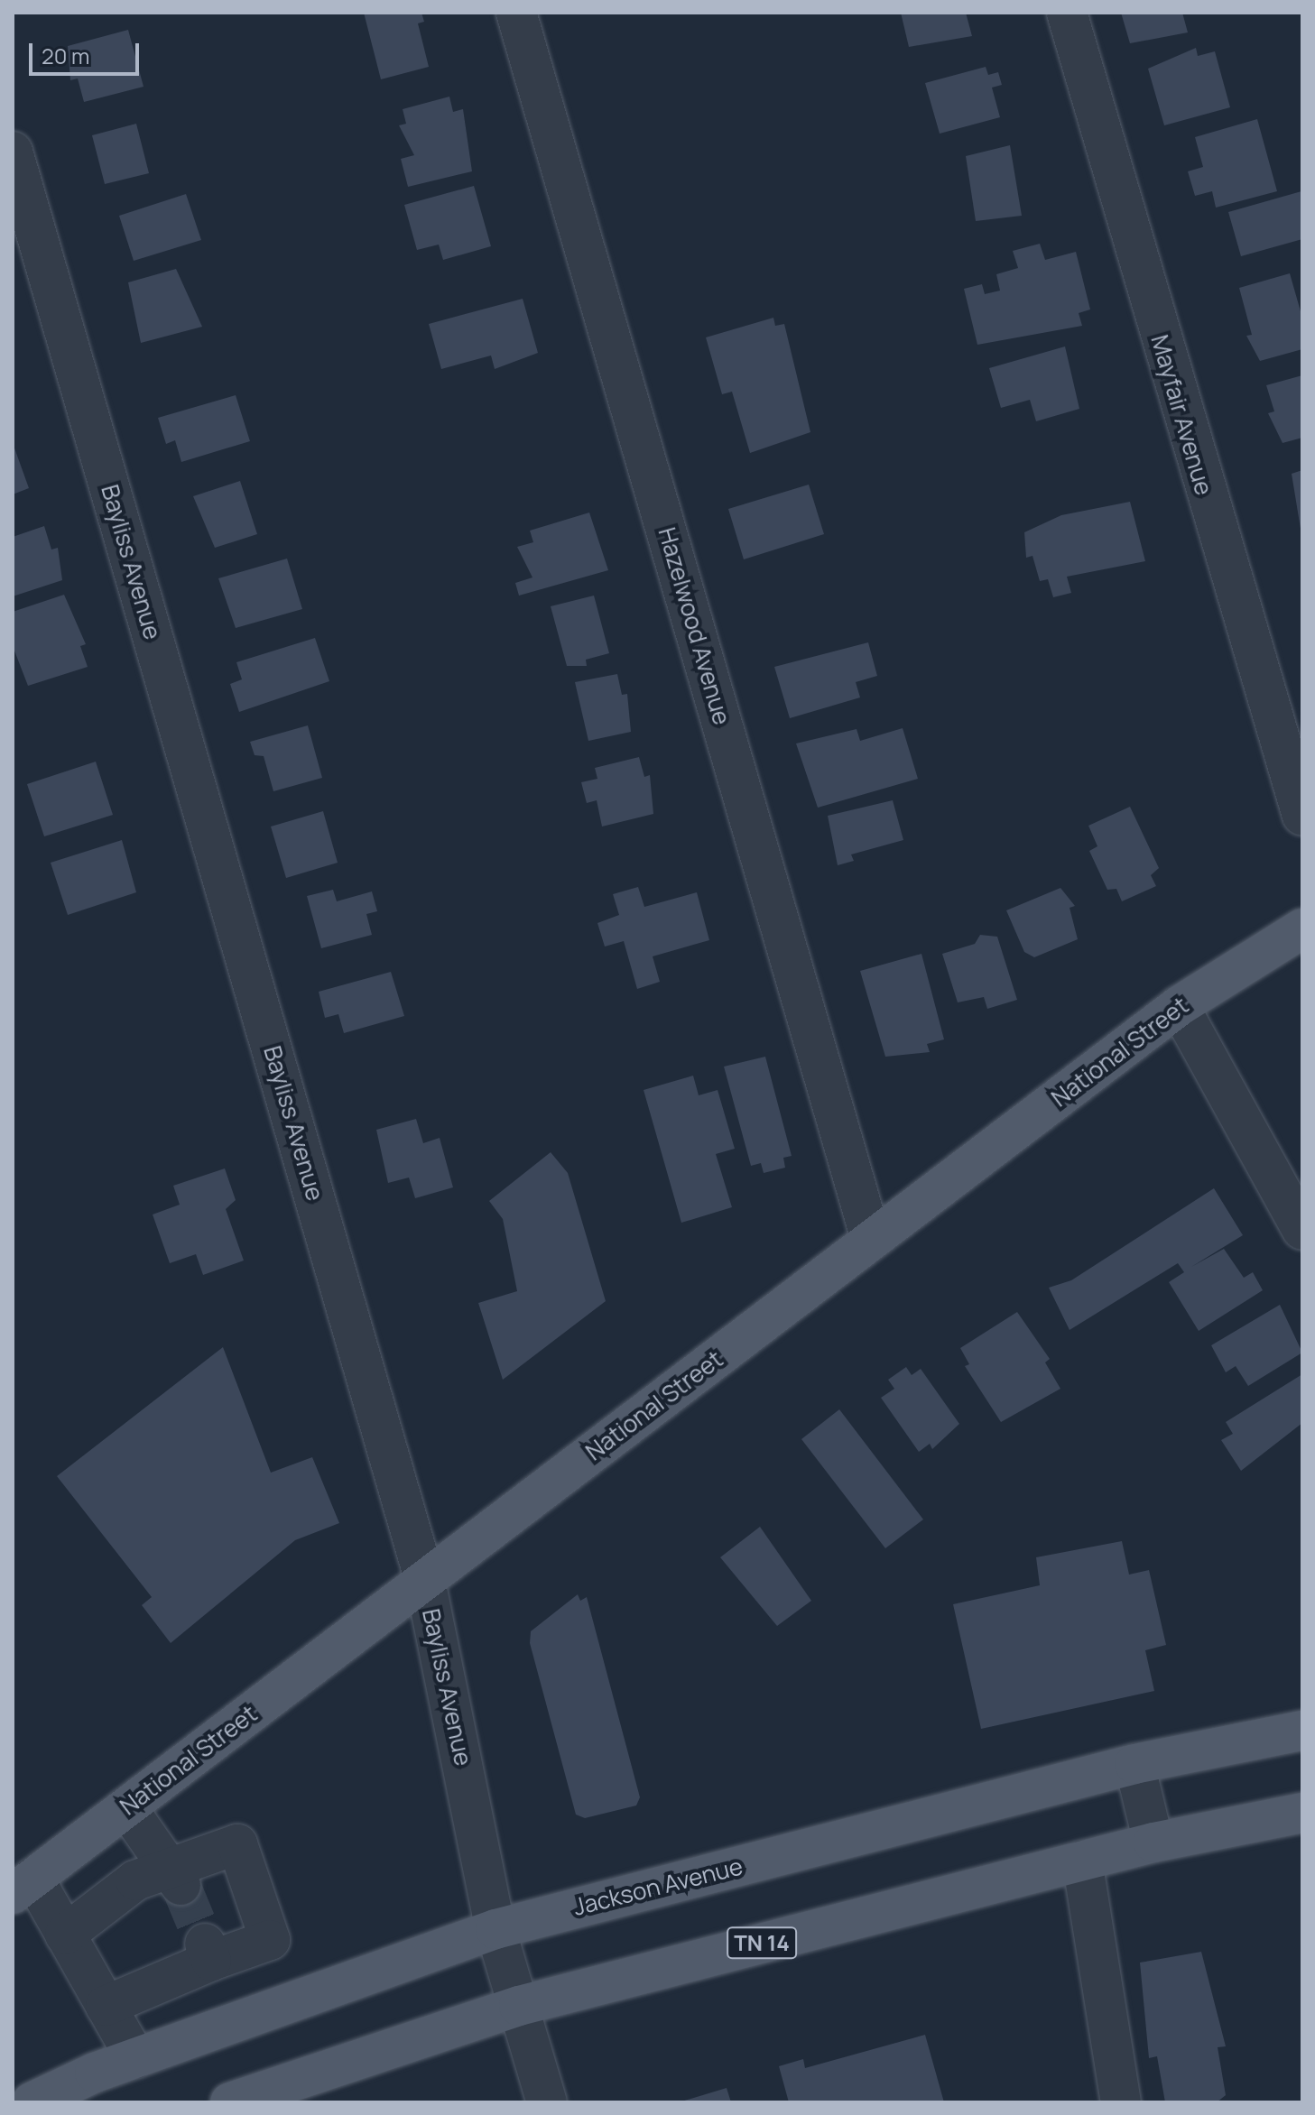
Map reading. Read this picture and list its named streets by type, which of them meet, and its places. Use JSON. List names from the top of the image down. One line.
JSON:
{"streets":{"main road":["National Street","Jackson Avenue","TN 14"],"street":["Mayfair Avenue","Bayliss Avenue","Hazelwood Avenue"]},"crossings":[["Bayliss Avenue","National Street"],["Bayliss Avenue","Jackson Avenue"],["Bayliss Avenue","TN 14"],["Hazelwood Avenue","National Street"]],"scale_bar":"20 m"}
